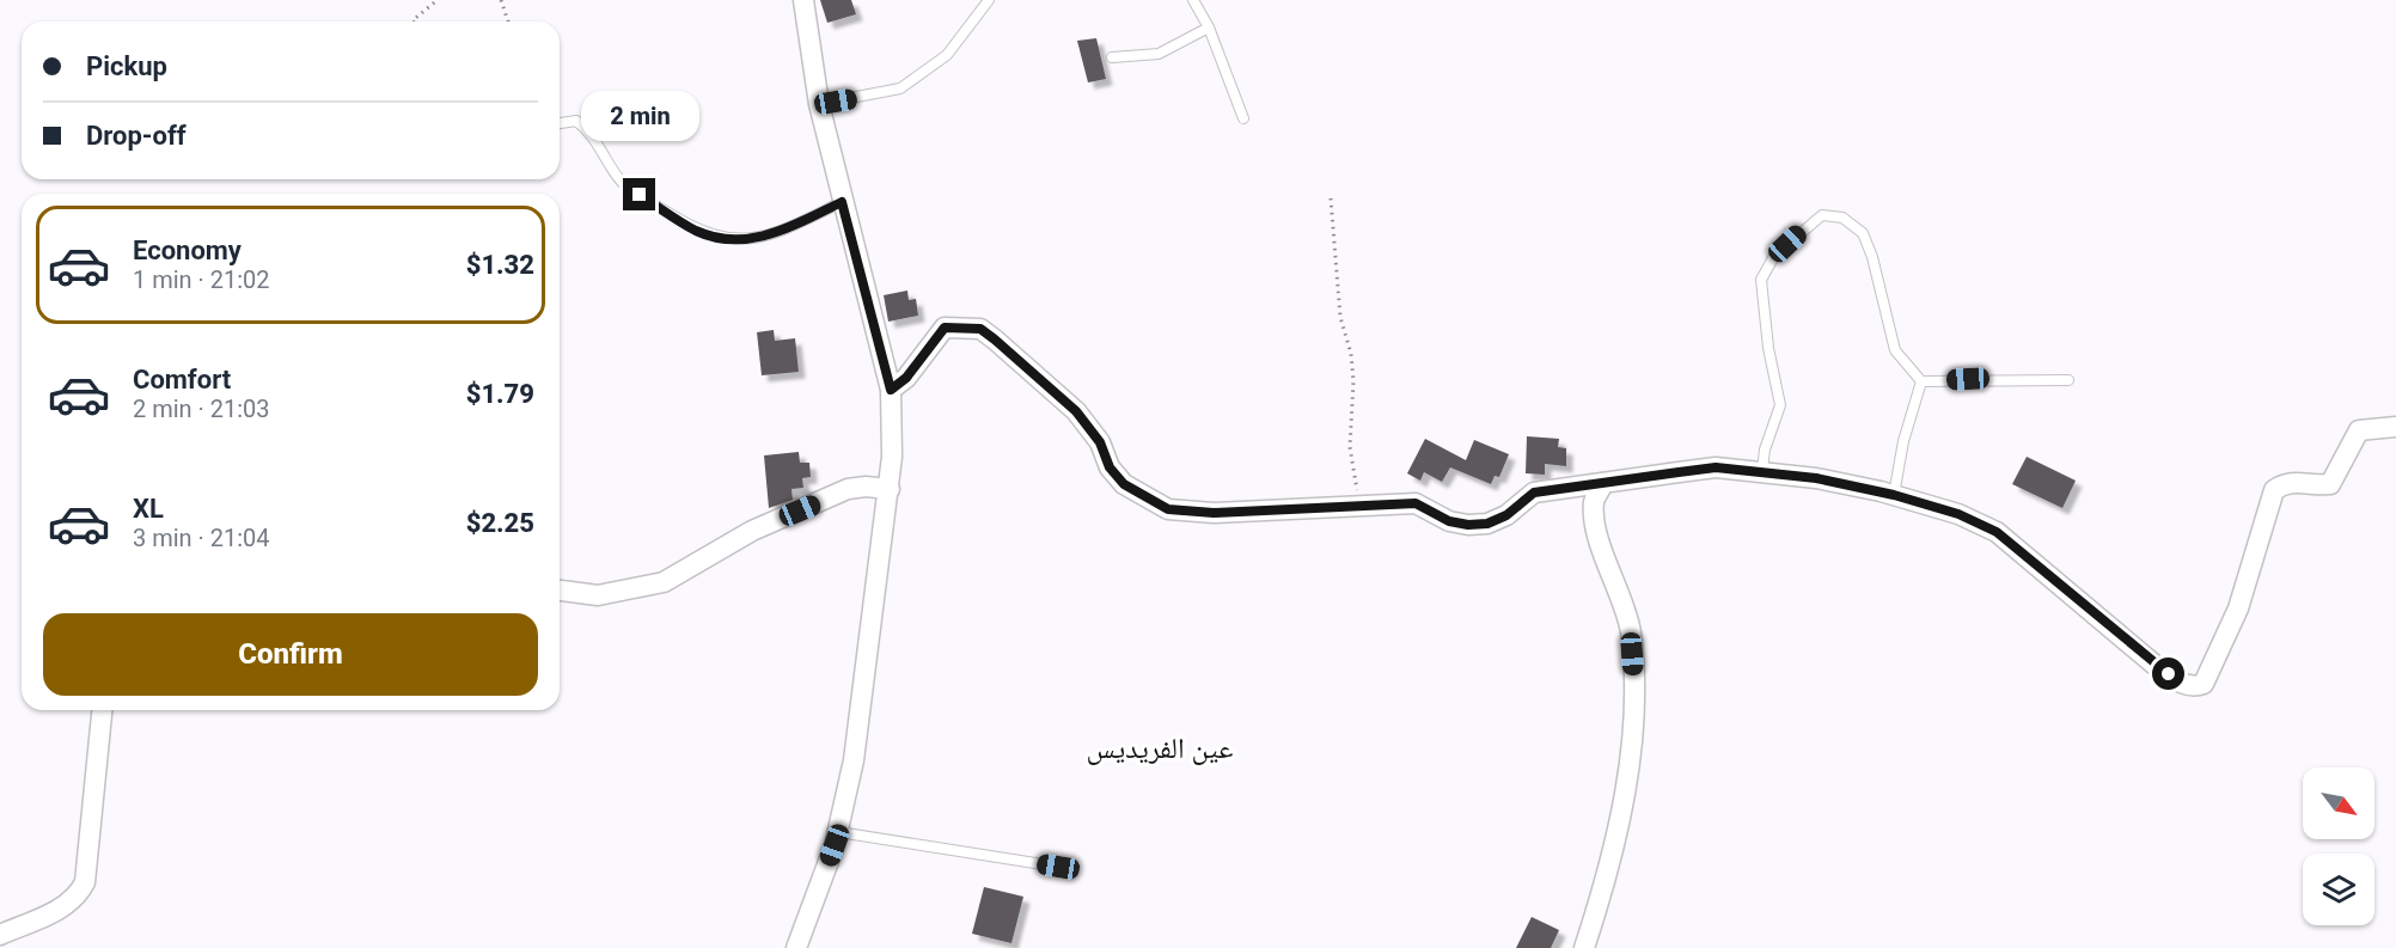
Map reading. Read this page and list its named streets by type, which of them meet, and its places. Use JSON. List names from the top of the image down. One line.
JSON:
{"districts":["عين الفريديس"],"north":"bottom right","page":{"banner":["Pickup","Drop-off"],"bubble":"2 min","list":[{"name":"Economy","note":"1 min · 21:02","value":"$1.32"},{"name":"Comfort","note":"2 min · 21:03","value":"$1.79"},{"name":"XL","note":"3 min · 21:04","value":"$2.25"}],"buttons":"Confirm"}}
